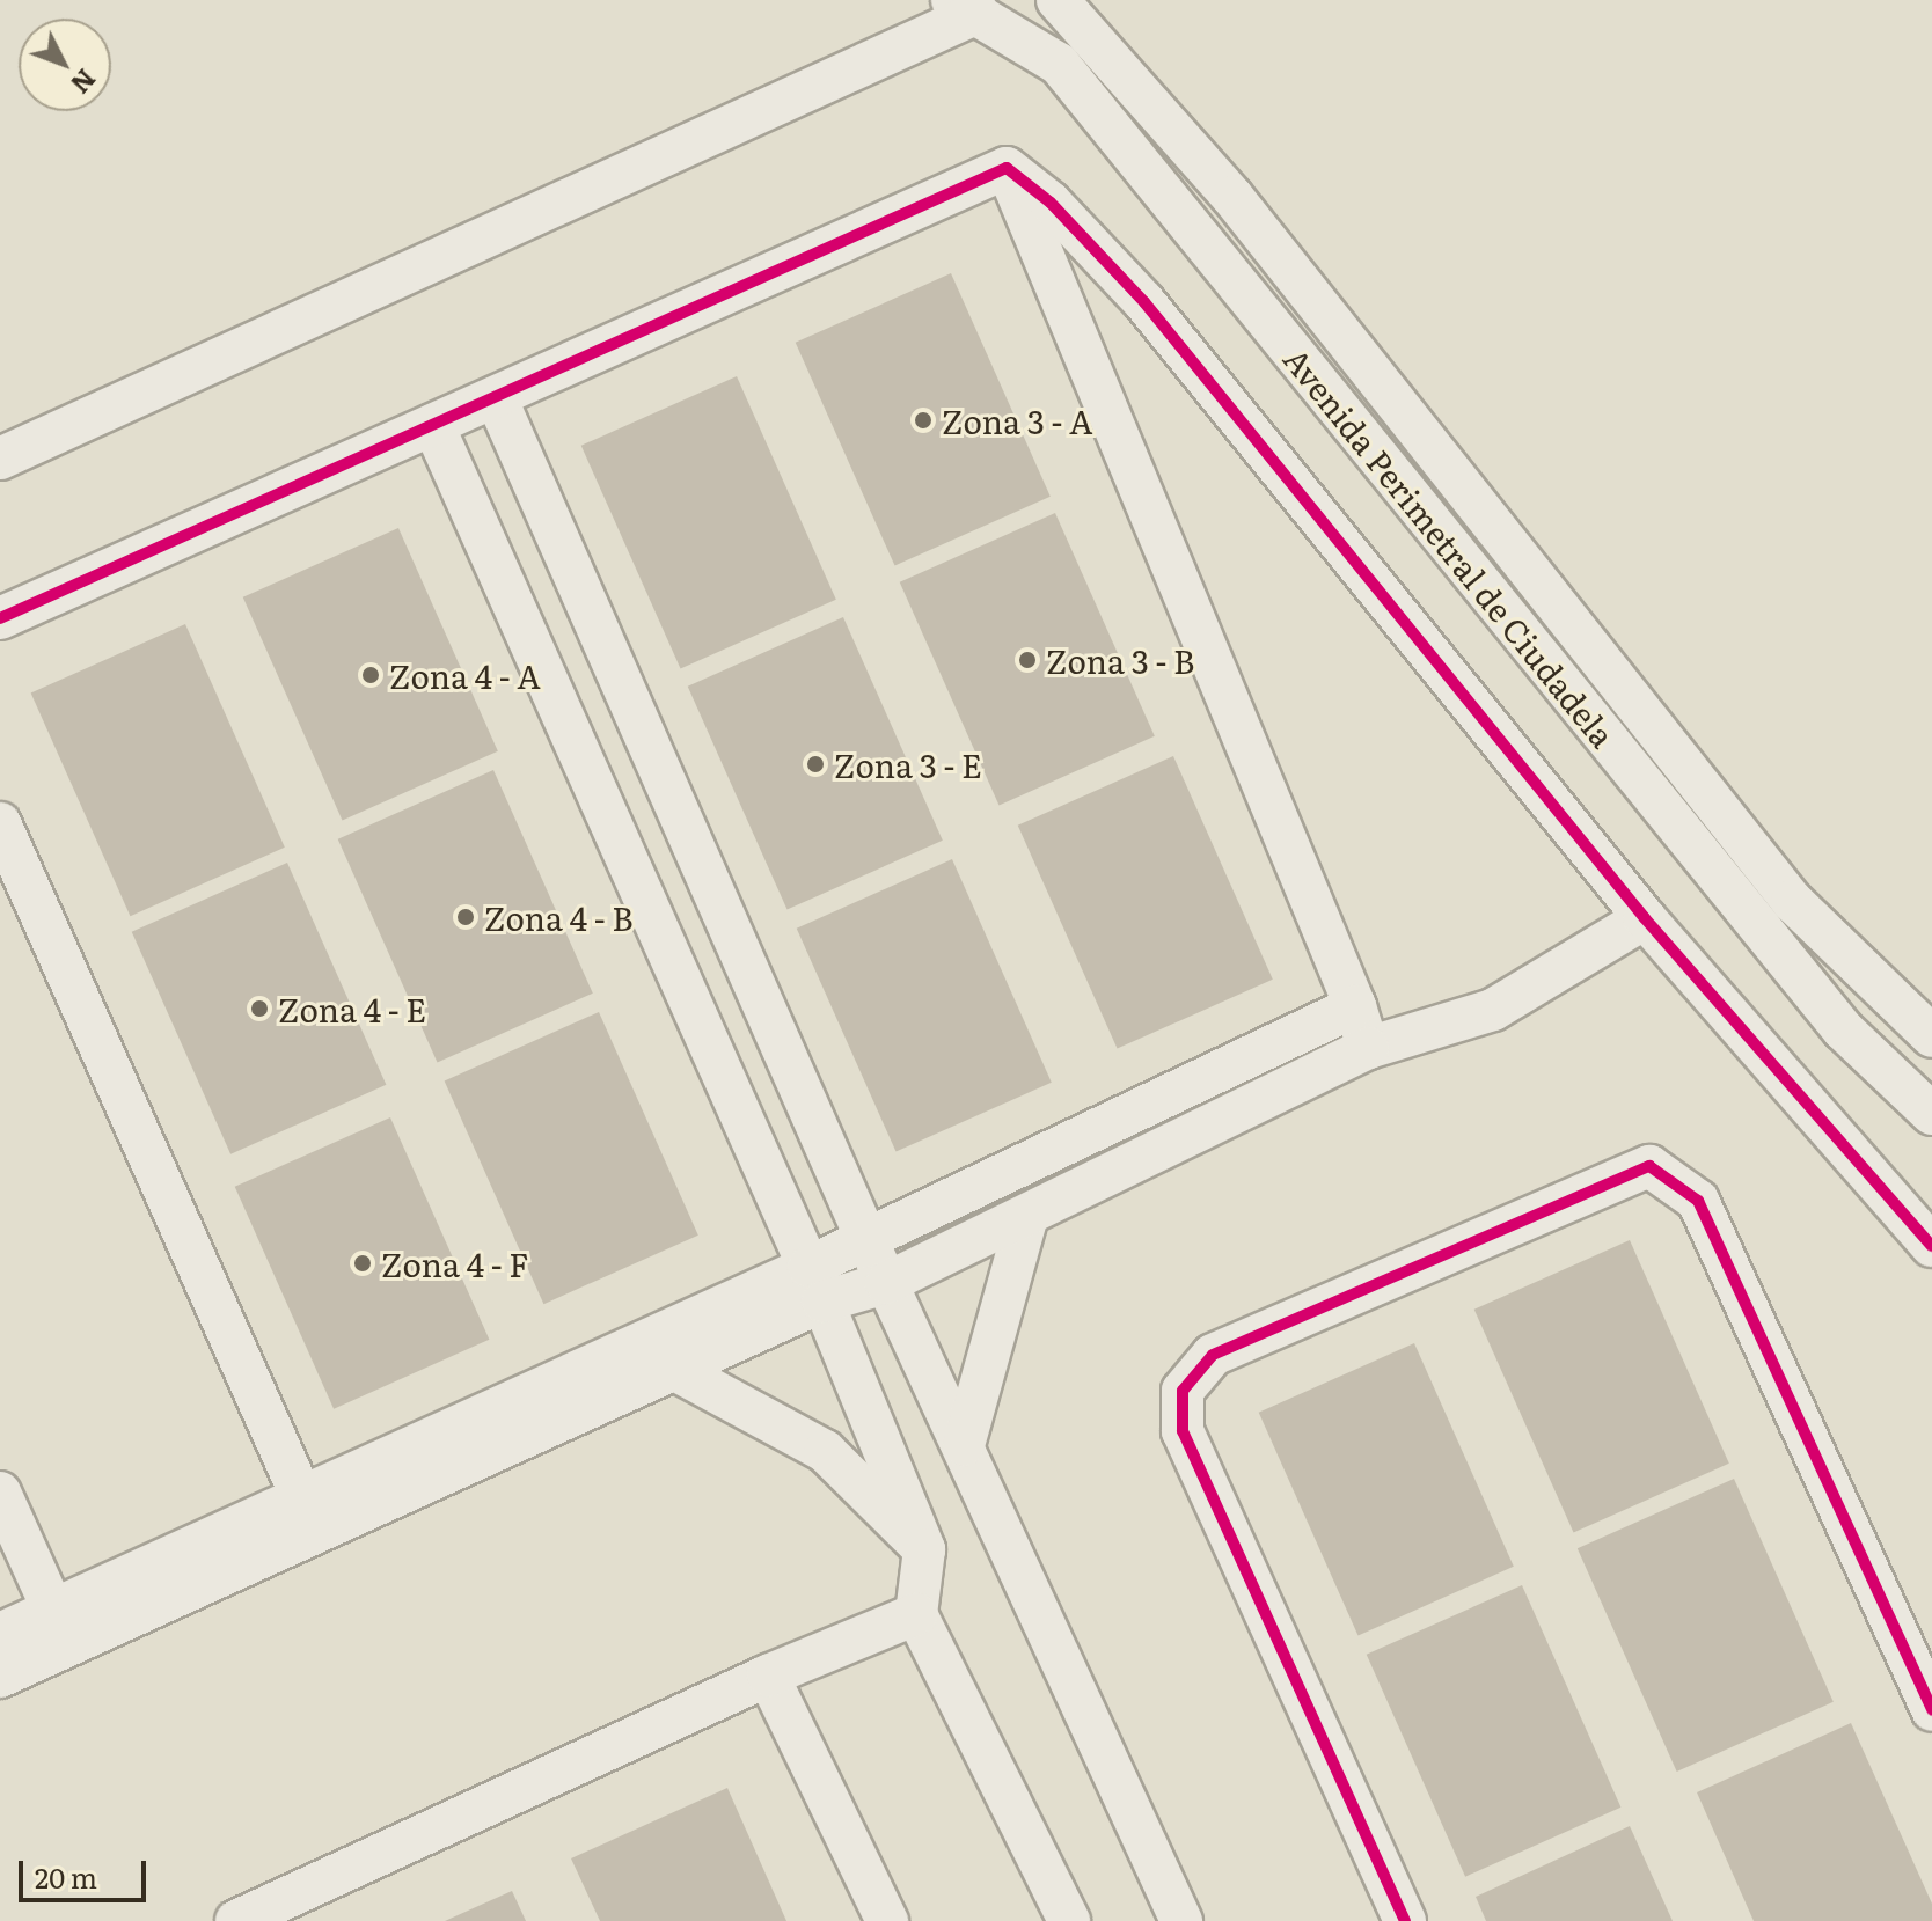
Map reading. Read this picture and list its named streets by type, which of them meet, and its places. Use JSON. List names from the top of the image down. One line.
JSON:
{"streets":{"street":["Avenida Perimetral de Ciudadela"]},"places":["Zona 3 - A","Zona 3 - B","Zona 4 - A","Zona 3 - E","Zona 4 - B","Zona 4 - E","Zona 4 - F"],"scale_bar":"20 m","north":"bottom right"}
